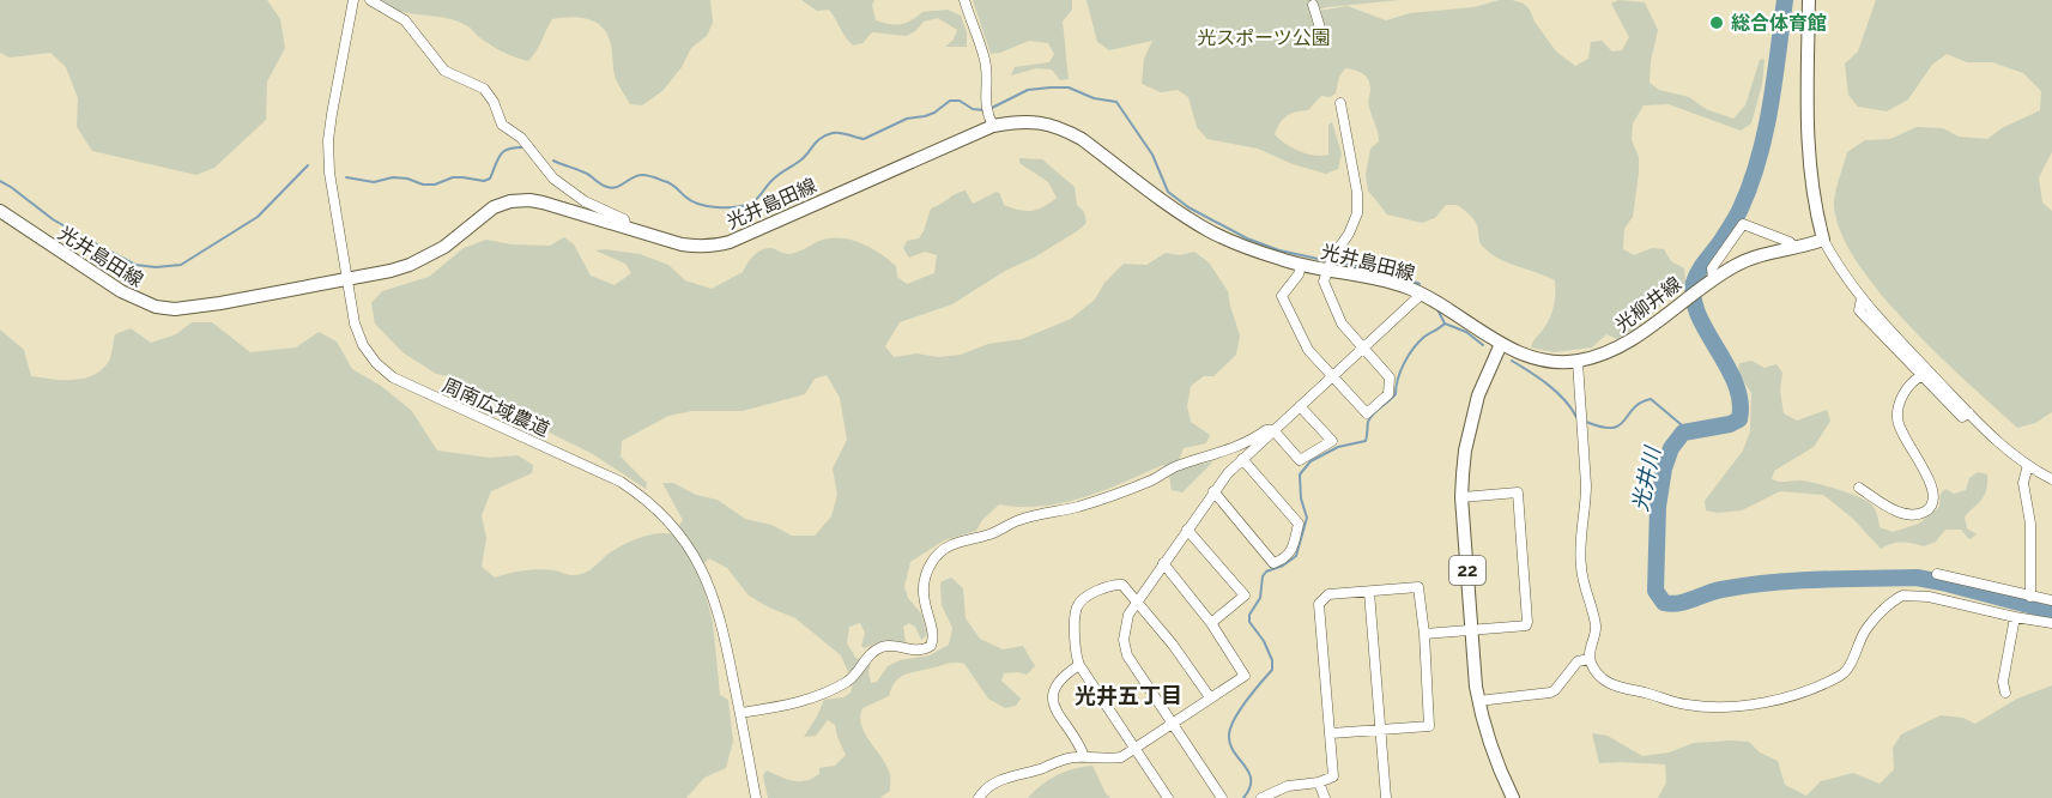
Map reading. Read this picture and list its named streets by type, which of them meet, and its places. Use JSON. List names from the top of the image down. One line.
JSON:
{"streets":{"main road":["光井島田線","光柳井線","22"],"street":["周南広域農道"]},"crossings":[["光井島田線","光柳井線"],["光井島田線","周南広域農道"],["光井島田線","22"],["光柳井線","22"]],"districts":["光井五丁目"],"water":["光井川"],"parks":["光スポーツ公園"],"places":["総合体育館"]}
